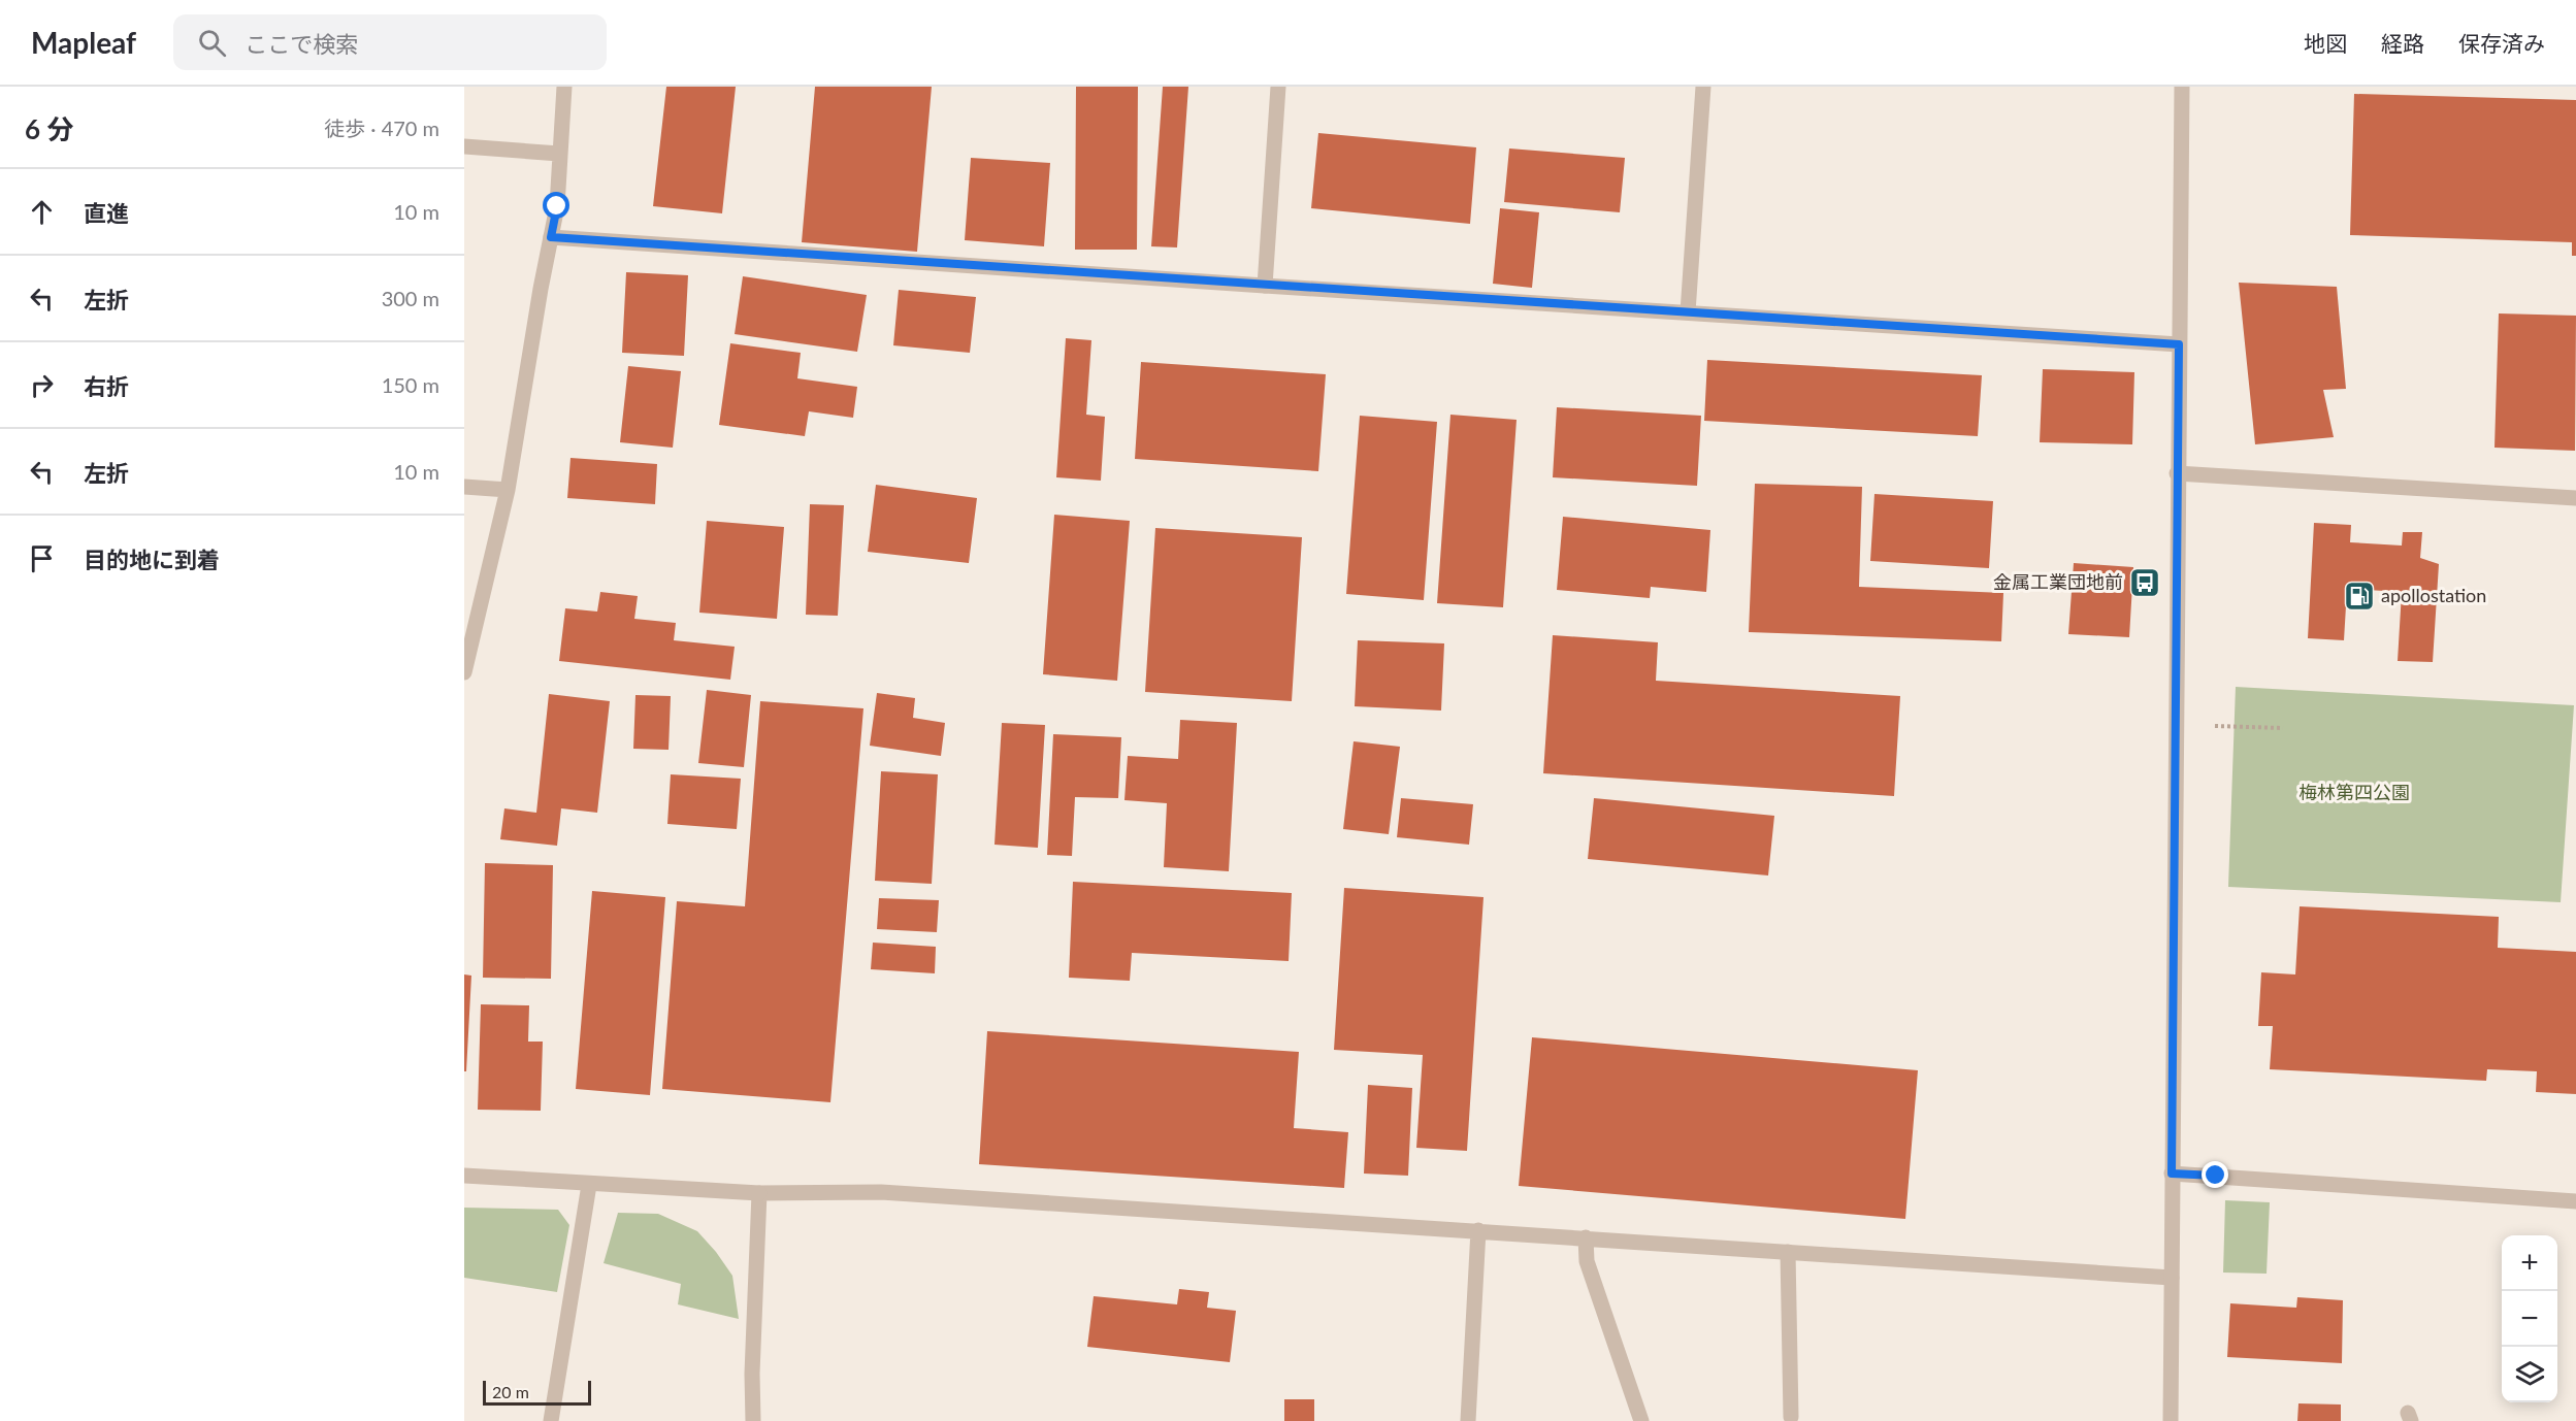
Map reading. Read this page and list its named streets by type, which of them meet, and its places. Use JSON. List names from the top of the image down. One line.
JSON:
{"parks":["梅林第四公園"],"places":{"bus stop":["金属工業団地前"],"fuel station":["apollostation"]},"scale_bar":"20 m","page":{"header":"Mapleaf","search":"ここで検索","nav":["地図","経路","保存済み"],"heading":["6 分","徒歩 · 470 m"],"list":[["直進","10 m"],["左折","300 m"],["右折","150 m"],["左折","10 m"],"目的地に到着"],"map_buttons":["+","−"],"scale":"20 m"}}
